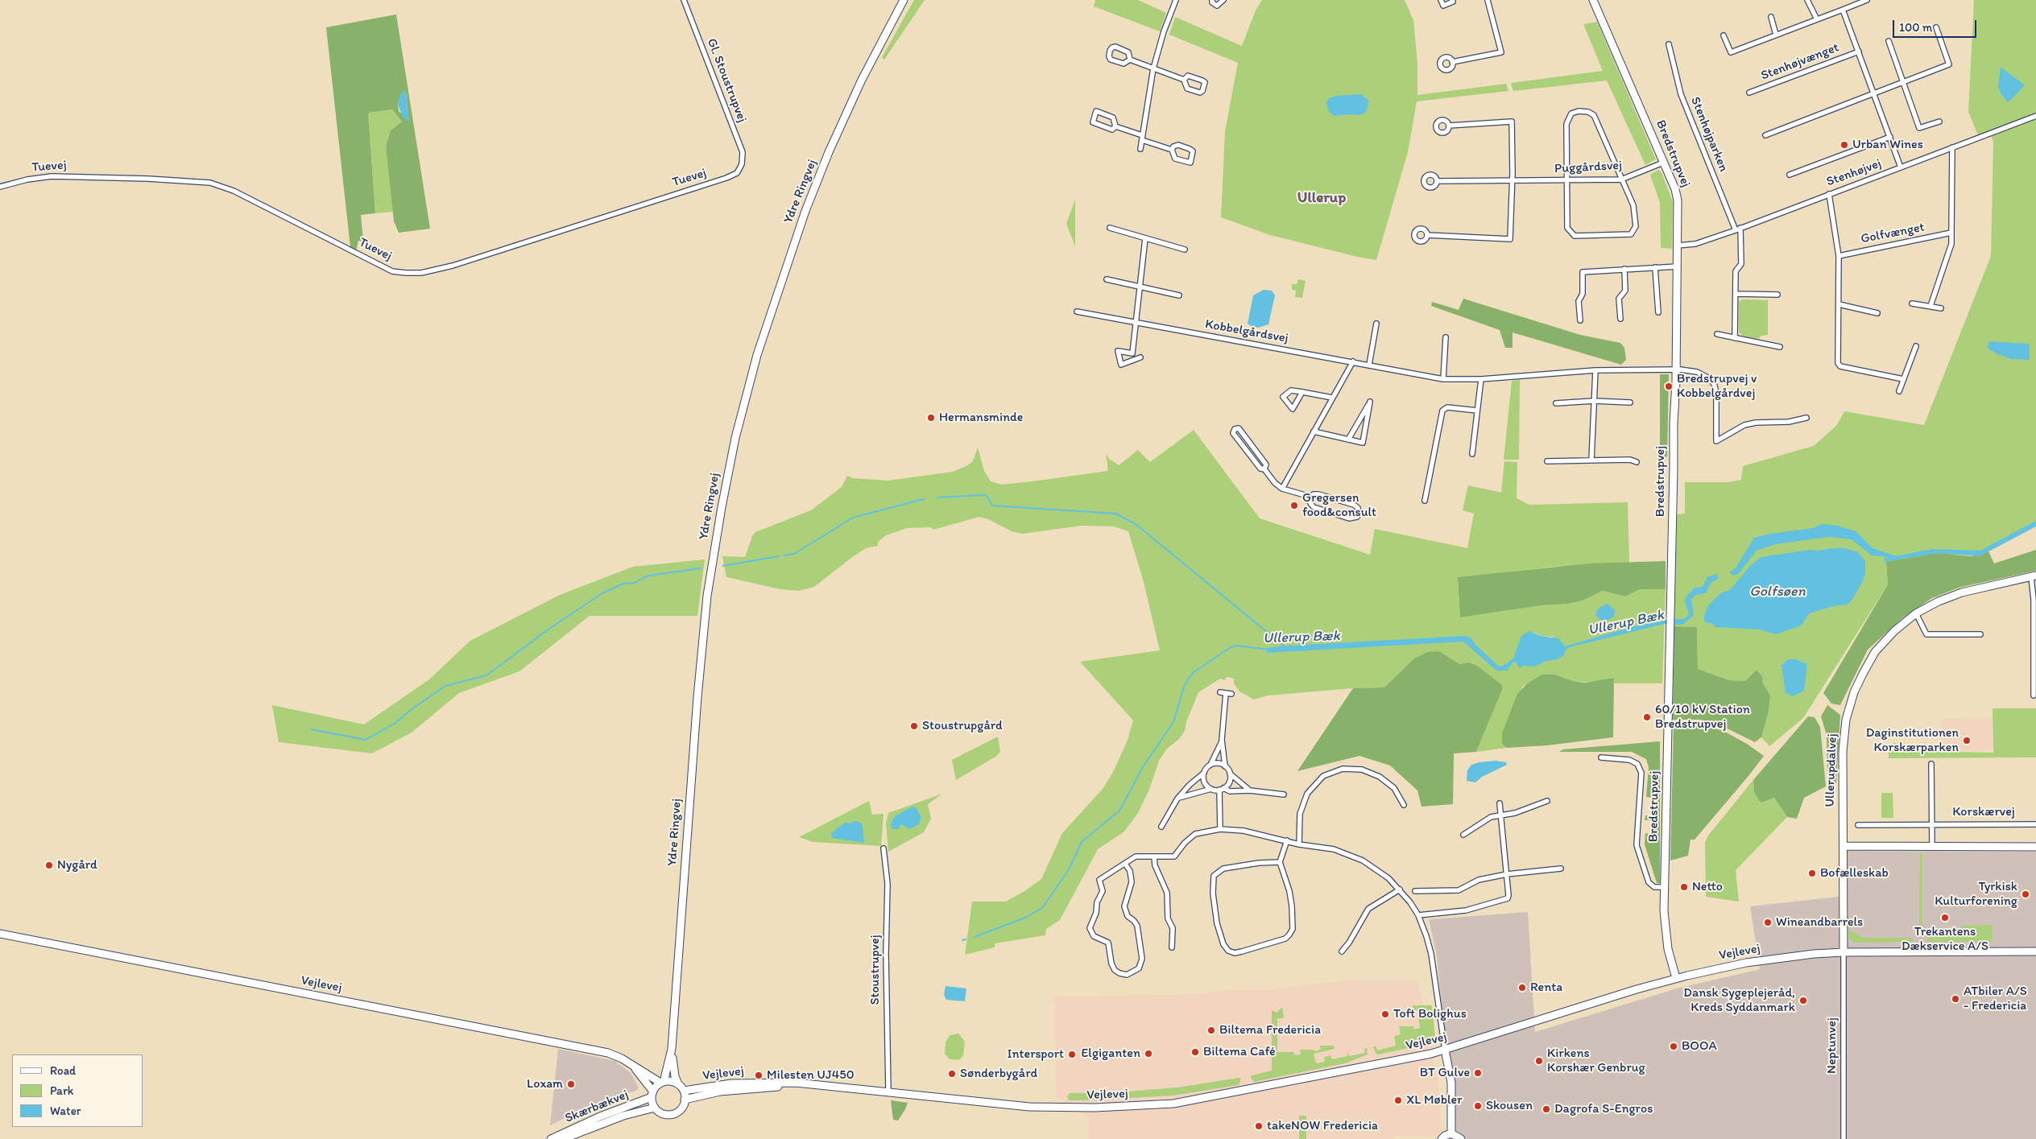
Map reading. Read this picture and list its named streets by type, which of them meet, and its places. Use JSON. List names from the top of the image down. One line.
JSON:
{"streets":{"street":["Stenhøjvænget","Gl. Stoustrupvej","Stenhøjparken","Bredstrupvej","Tuevej","Puggårdsvej","Stenhøjvej","Ydre Ringvej","Golfvænget","Kobbelgårdsvej","Ullerupdalvej","Korskærvej","Vejlevej","Stoustrupvej","Neptunvej","Skærbækvej"]},"crossings":[["Stenhøjvænget","Stenhøjvej"],["Gl. Stoustrupvej","Tuevej"],["Stenhøjparken","Stenhøjvej"],["Bredstrupvej","Puggårdsvej"],["Bredstrupvej","Stenhøjvej"],["Bredstrupvej","Kobbelgårdsvej"],["Bredstrupvej","Vejlevej"],["Ydre Ringvej","Vejlevej"],["Ydre Ringvej","Skærbækvej"],["Ullerupdalvej","Vejlevej"],["Ullerupdalvej","Neptunvej"],["Vejlevej","Stoustrupvej"],["Vejlevej","Neptunvej"],["Vejlevej","Skærbækvej"]],"districts":["Ullerup"],"water":["Golfsøen","Ullerup Bæk"],"places":["Urban Wines","Bredstrupvej v Kobbelgårdvej","Hermansminde","Gregersen food&consult","60/10 kV Station Bredstrupvej","Stoustrupgård","Daginstitutionen Korskærparken","Nygård","Bofælleskab","Netto","Tyrkisk Kulturforening","Trekantens Dækservice A/S","Wineandbarrels","Renta","ATbiler A/S - Fredericia","Dansk Sygeplejeråd, Kreds Syddanmark","Toft Bolighus","Biltema Fredericia","BOOA","Biltema Café","Elgiganten","Intersport","Kirkens Korshær Genbrug","BT Gulve","Sønderbygård","Milesten UJ450","Loxam","XL Møbler","Skousen","Dagrofa S-Engros","takeNOW Fredericia"],"legend":["Road","Park","Water"],"scale_bar":"100 m"}
